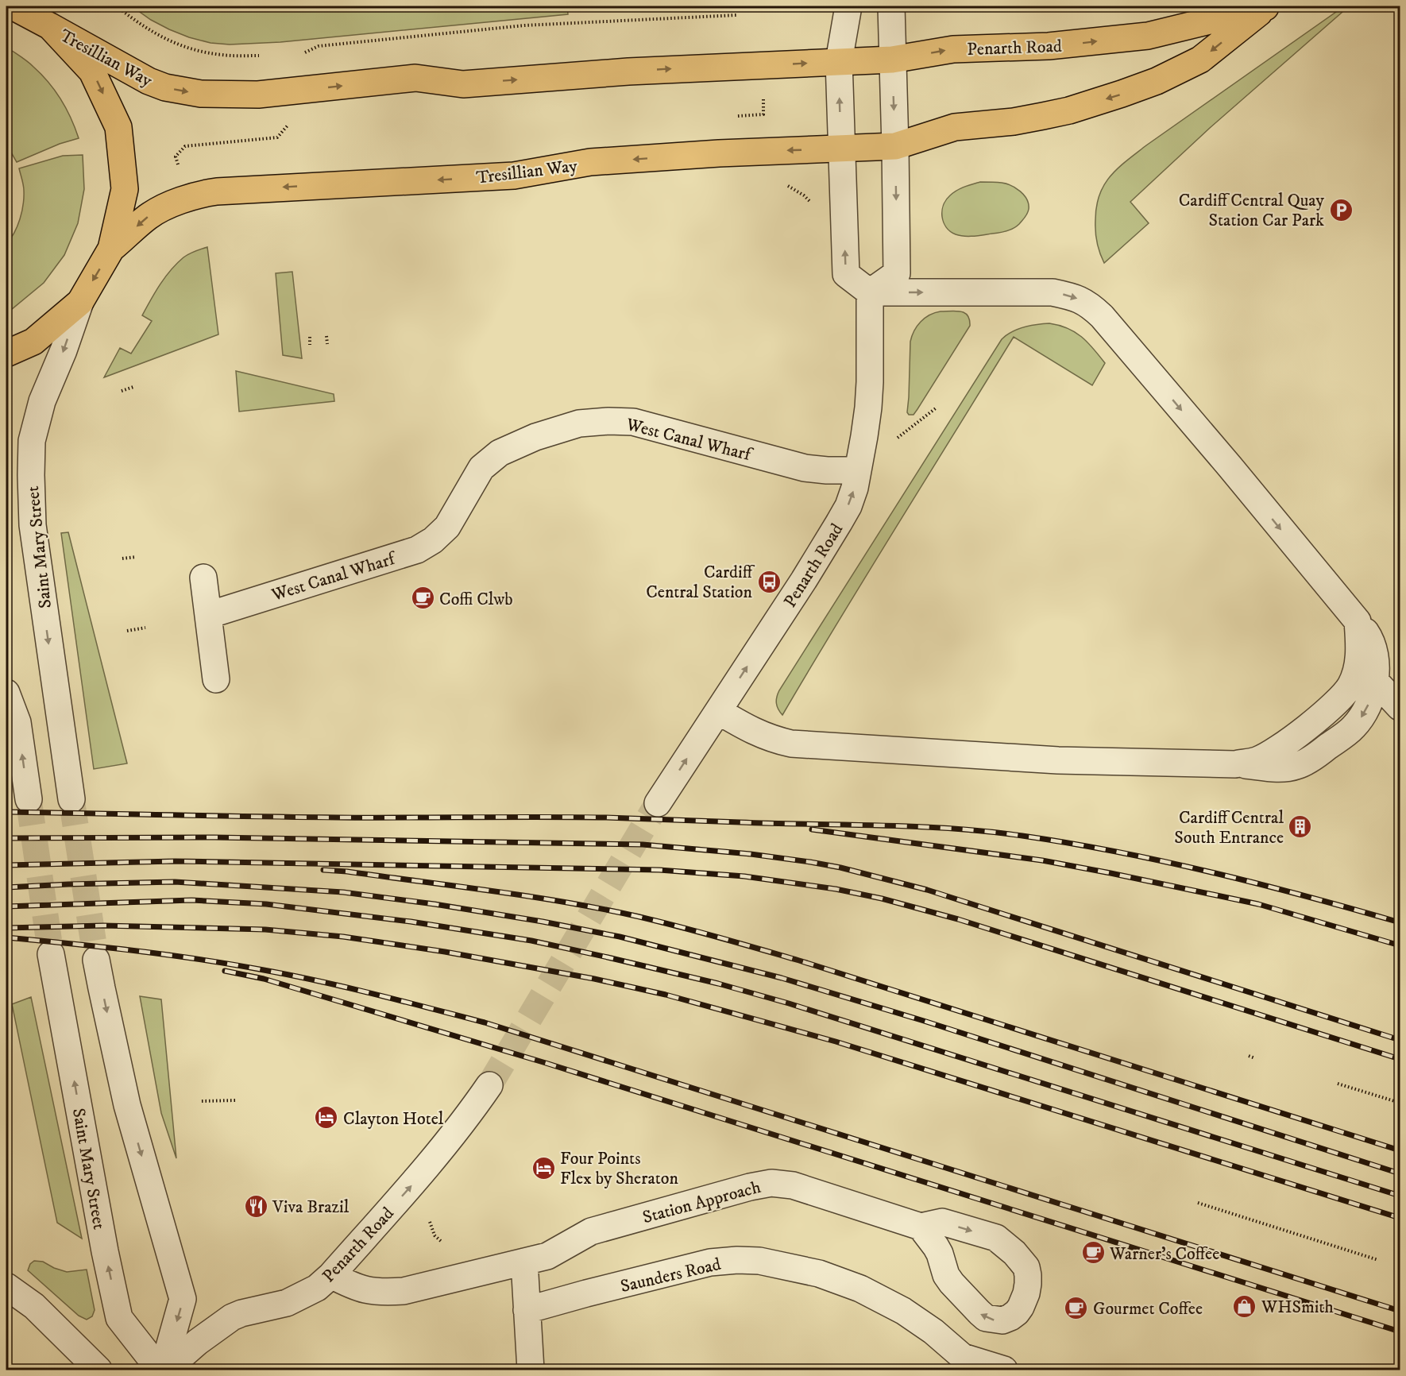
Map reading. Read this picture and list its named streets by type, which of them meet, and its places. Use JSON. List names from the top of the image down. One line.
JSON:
{"streets":{"main road":["Penarth Road","Tresillian Way"],"street":["West Canal Wharf","Saint Mary Street","Station Approach","Saunders Road"]},"crossings":[["Penarth Road","Tresillian Way"],["Penarth Road","West Canal Wharf"]],"places":{"parking":["Cardiff Central Quay Station Car Park"],"bus stop":["Cardiff Central Station"],"cafe":["Coffi Clwb","Warner's Coffee","Gourmet Coffee"],"building":["Cardiff Central South Entrance"],"hotel":["Clayton Hotel","Four Points Flex by Sheraton"],"restaurant":["Viva Brazil"],"shop":["WHSmith"]}}
